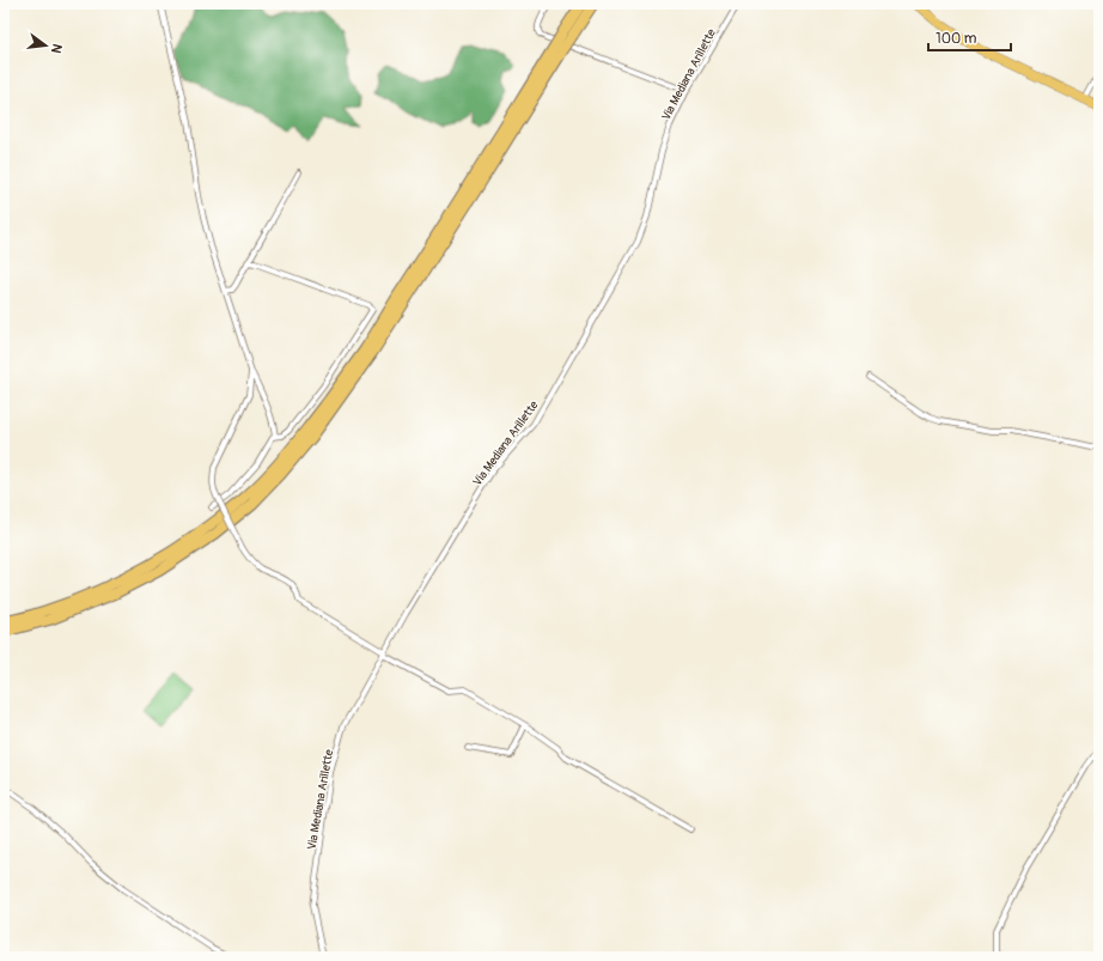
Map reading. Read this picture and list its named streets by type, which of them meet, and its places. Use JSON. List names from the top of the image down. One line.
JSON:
{"streets":{"street":["Via Mediana Arillette"]},"scale_bar":"100 m","north":"right"}
